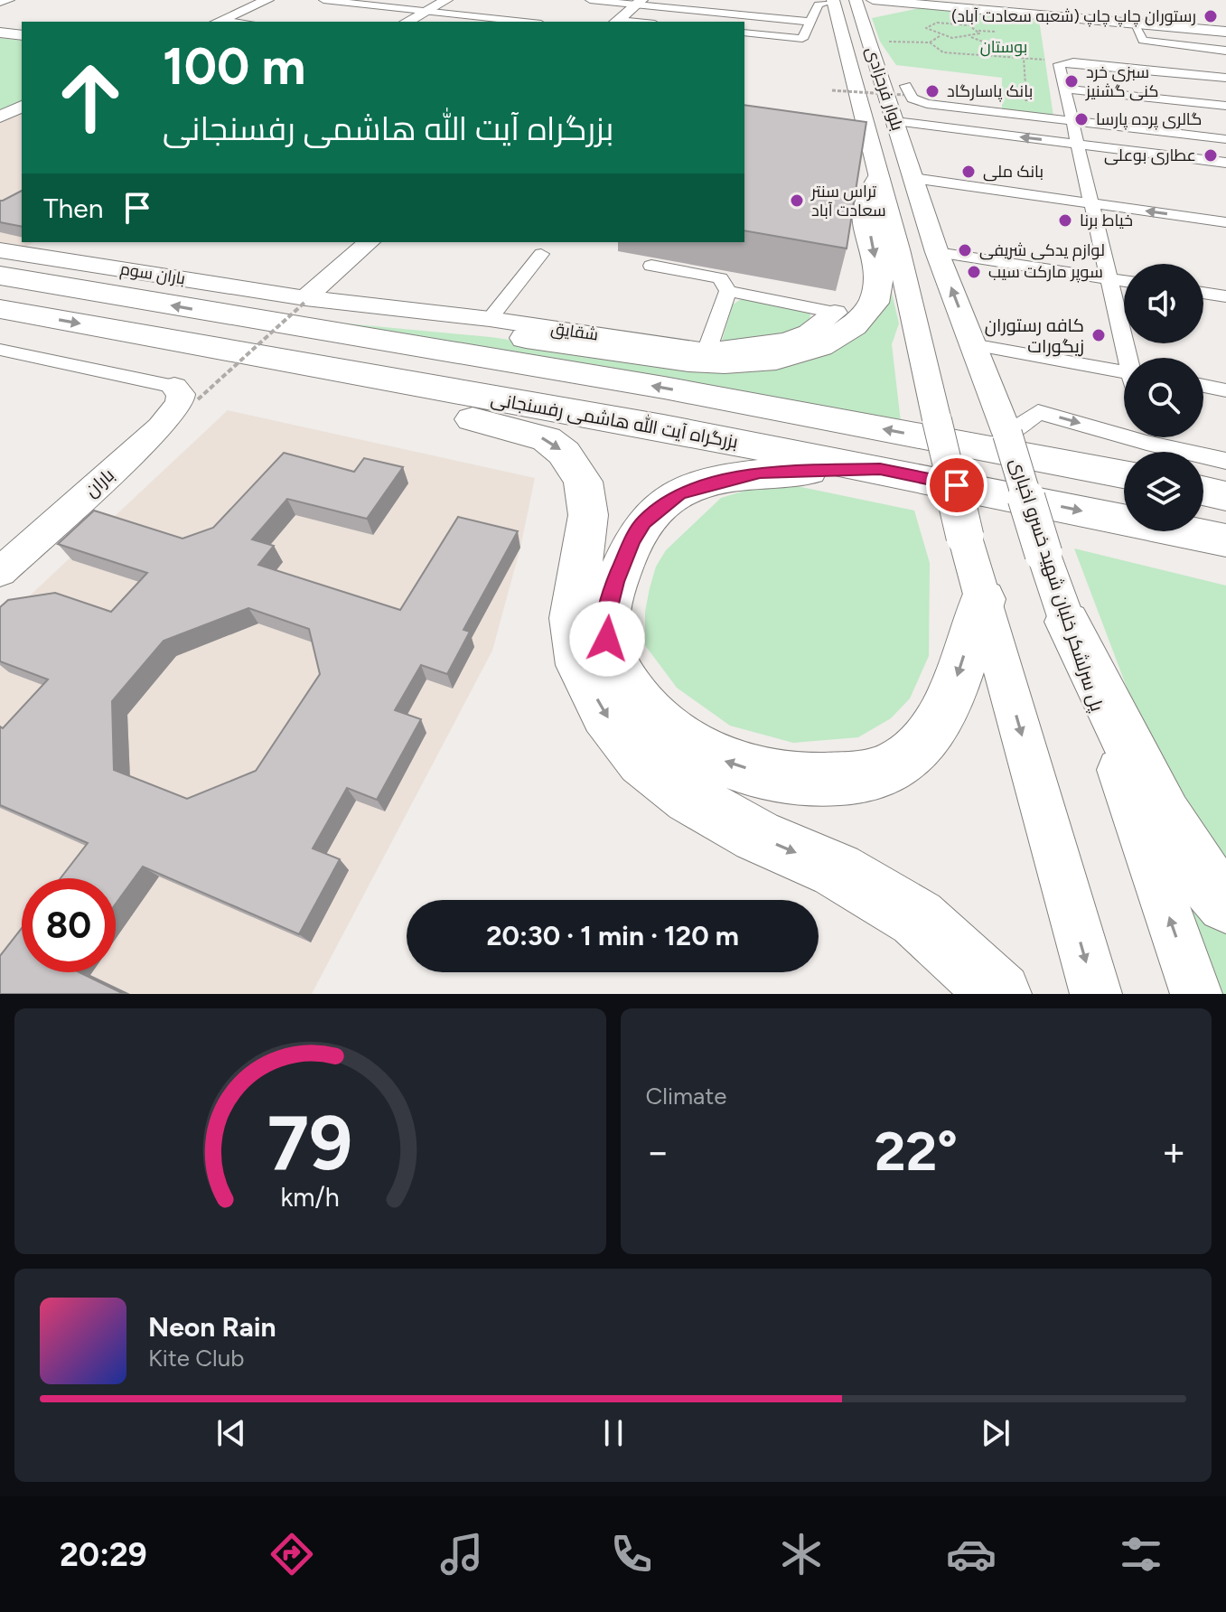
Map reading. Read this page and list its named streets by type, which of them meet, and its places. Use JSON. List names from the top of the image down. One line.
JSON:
{"streets":{"highway":["بزرگراه آیت الله هاشمی رفسنجانی"],"main road":["بلوار فرحزادی","باران سوم","شقایق","باران","پل سرلشکر خلبان شهید خسرو اخباری"]},"crossings":[["بلوار فرحزادی","پل سرلشکر خلبان شهید خسرو اخباری"],["باران سوم","شقایق"]],"parks":["بوستان"],"places":["رستوران چاپ چاپ (شعبه سعادت آباد)","سبزی خرد کنی گشنیز","بانک پاسارگاد","گالری پرده پارسا","عطاری بوعلی","بانک ملی","تراس سنتر سعادت آباد","خیاط برنا","لوازم یدکی شریفی","سوپر مارکت سیب","کافه رستوران زیگورات"],"page":{"turn":["100 m","بزرگراه آیت الله هاشمی رفسنجانی"],"then":"Then","limit":"80","trip":"20:30 · 1 min · 120 m","tile":"Climate","heat":["−","22°","+"],"song":["Neon Rain","Kite Club"],"tabs":"20:29","gauge":["79","km/h"]}}
